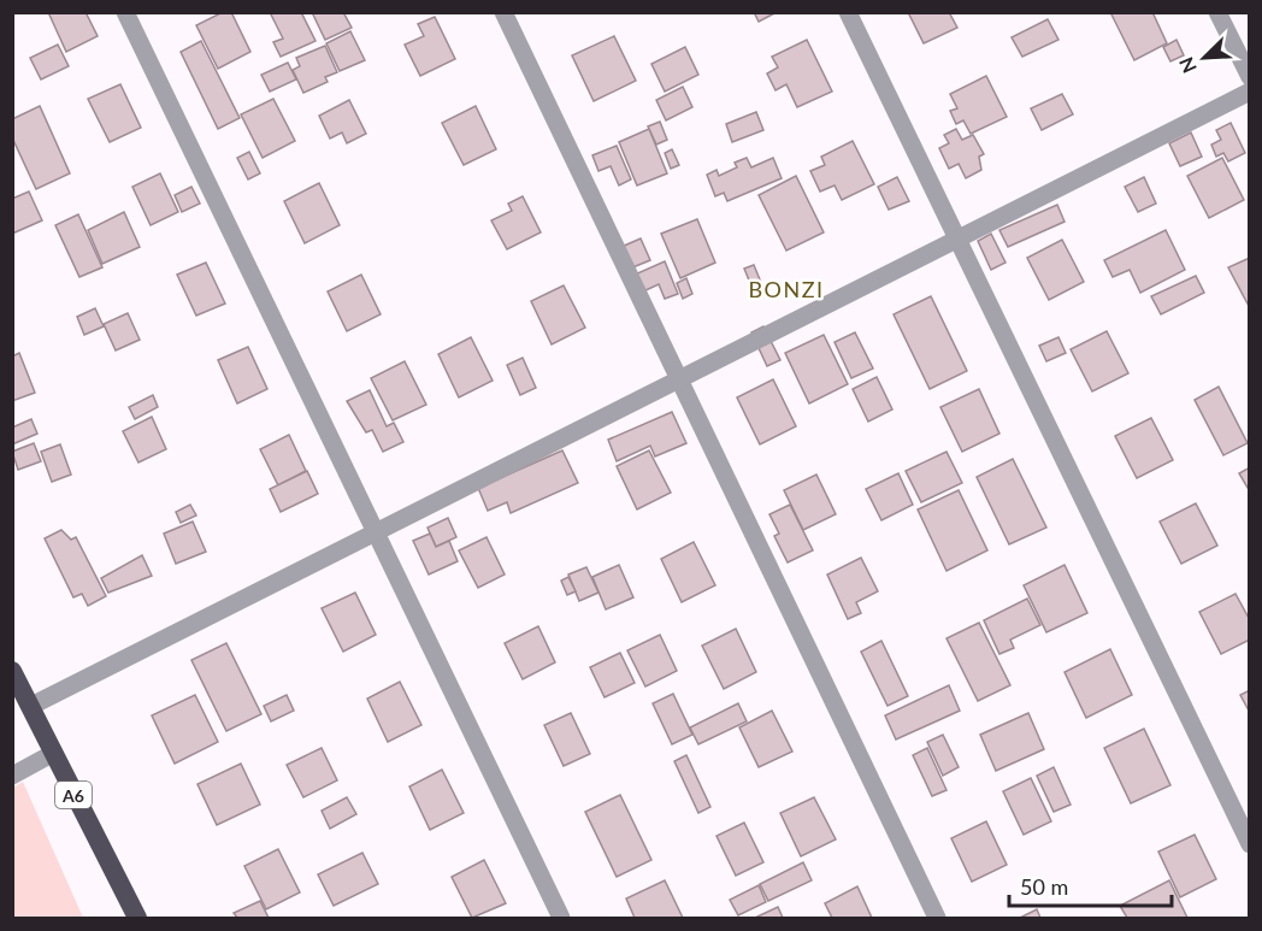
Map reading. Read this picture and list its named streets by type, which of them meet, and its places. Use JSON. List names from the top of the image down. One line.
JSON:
{"streets":{"highway":["A6"]},"districts":["BONZI"],"scale_bar":"50 m","north":"bottom left"}
